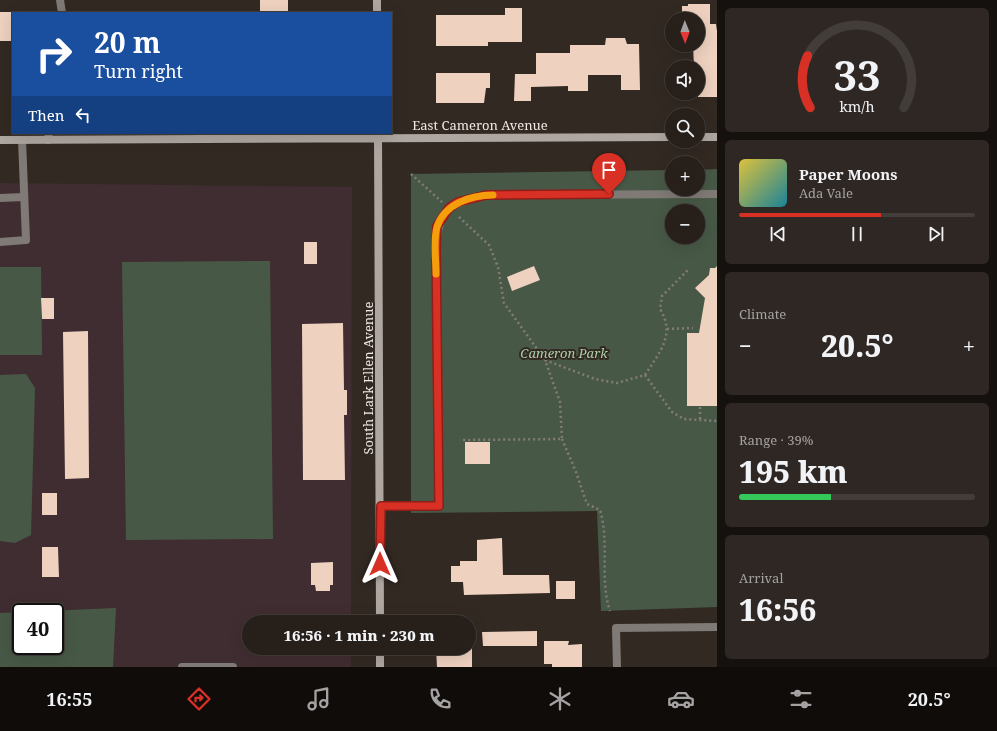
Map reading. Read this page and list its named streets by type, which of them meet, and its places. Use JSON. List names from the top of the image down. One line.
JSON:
{"streets":{"main road":["East Cameron Avenue","South Lark Ellen Avenue"]},"crossings":[["East Cameron Avenue","South Lark Ellen Avenue"]],"parks":["Cameron Park"],"north":"bottom","page":{"map_buttons":["+","−"],"turn":["20 m","Turn right"],"then":"Then","song":["Paper Moons","Ada Vale"],"tile":["Climate",["Range · 39%","195 km"],["Arrival","16:56"]],"heat":["−","20.5°","+"],"limit":"40","trip":"16:56 · 1 min · 230 m","tabs":["16:55","20.5°"],"gauge":["33","km/h"]}}
